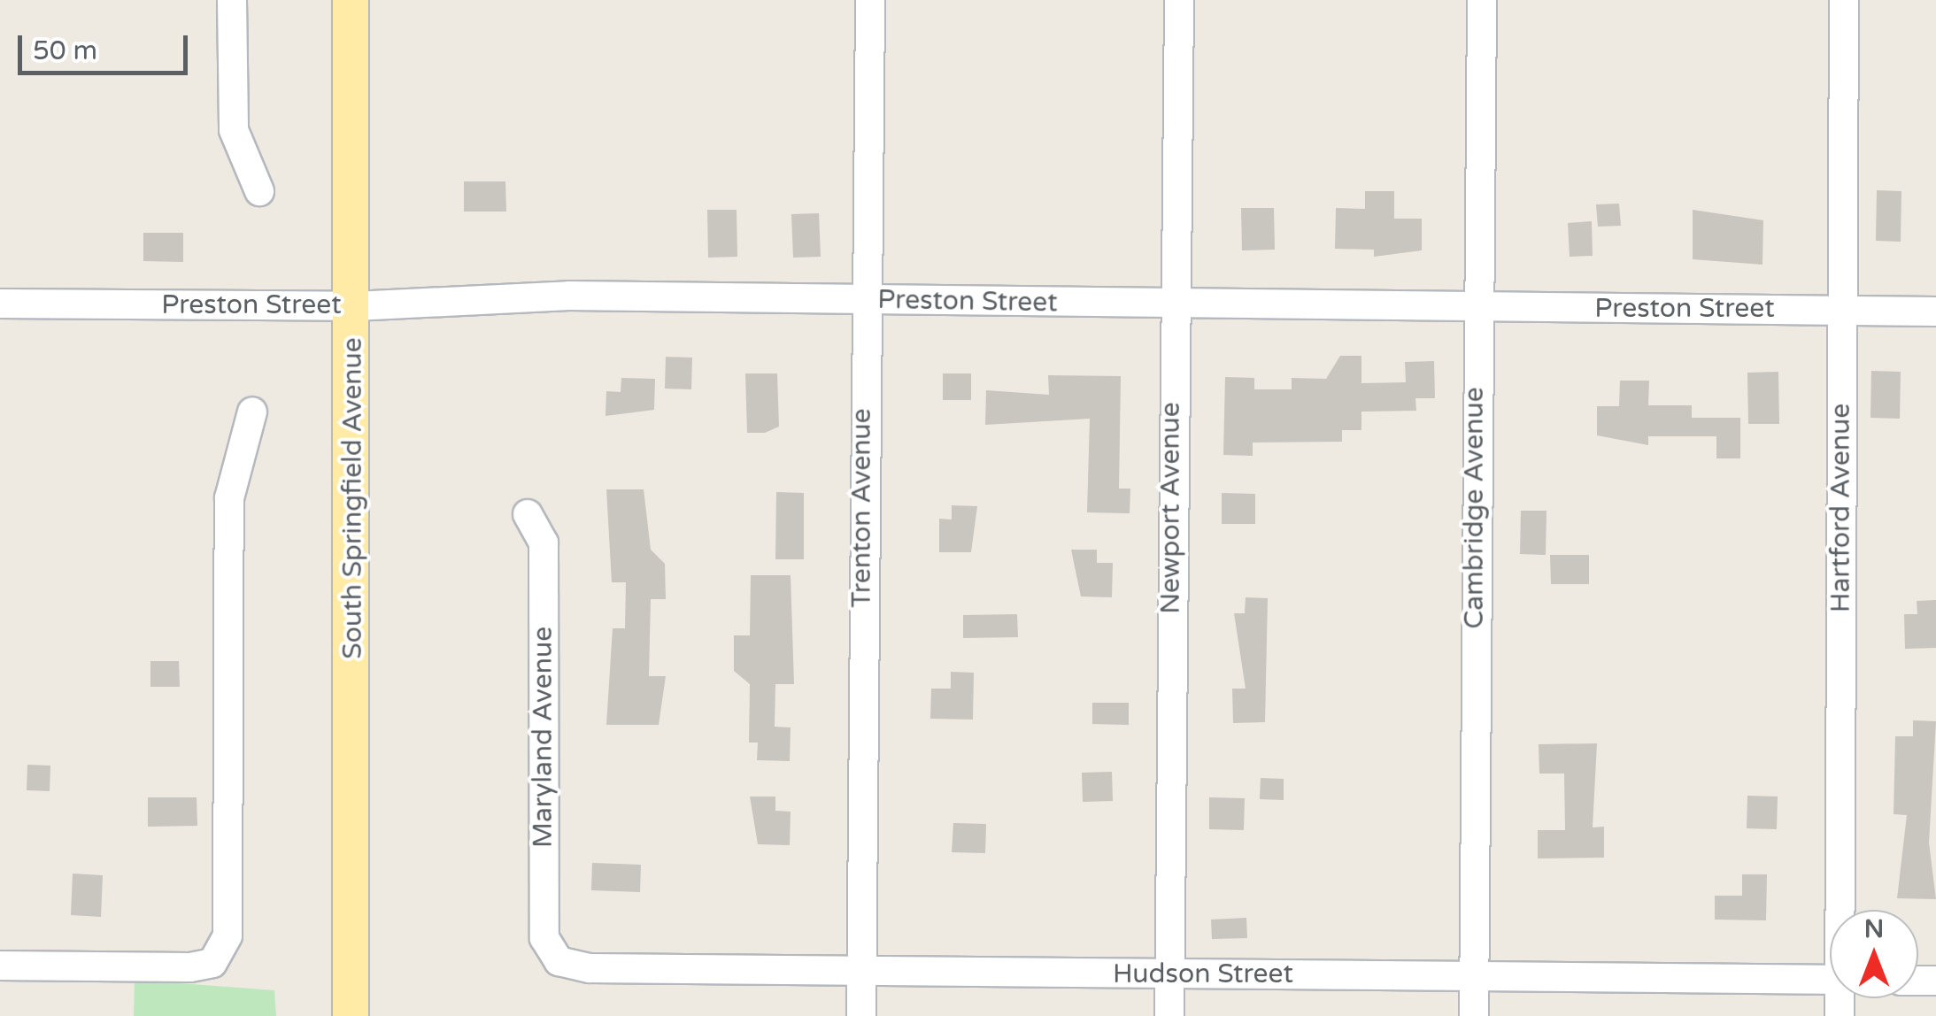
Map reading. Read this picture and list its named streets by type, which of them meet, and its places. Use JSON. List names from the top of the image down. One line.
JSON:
{"streets":{"main road":["South Springfield Avenue"],"street":["Preston Street","Trenton Avenue","Newport Avenue","Cambridge Avenue","Hartford Avenue","Maryland Avenue","Hudson Street"]},"crossings":[["Preston Street","South Springfield Avenue"],["Preston Street","Trenton Avenue"],["Preston Street","Newport Avenue"],["Preston Street","Cambridge Avenue"],["Preston Street","Hartford Avenue"],["Trenton Avenue","Hudson Street"],["Newport Avenue","Hudson Street"],["Cambridge Avenue","Hudson Street"],["Maryland Avenue","Hudson Street"]],"scale_bar":"50 m","north":"top"}
